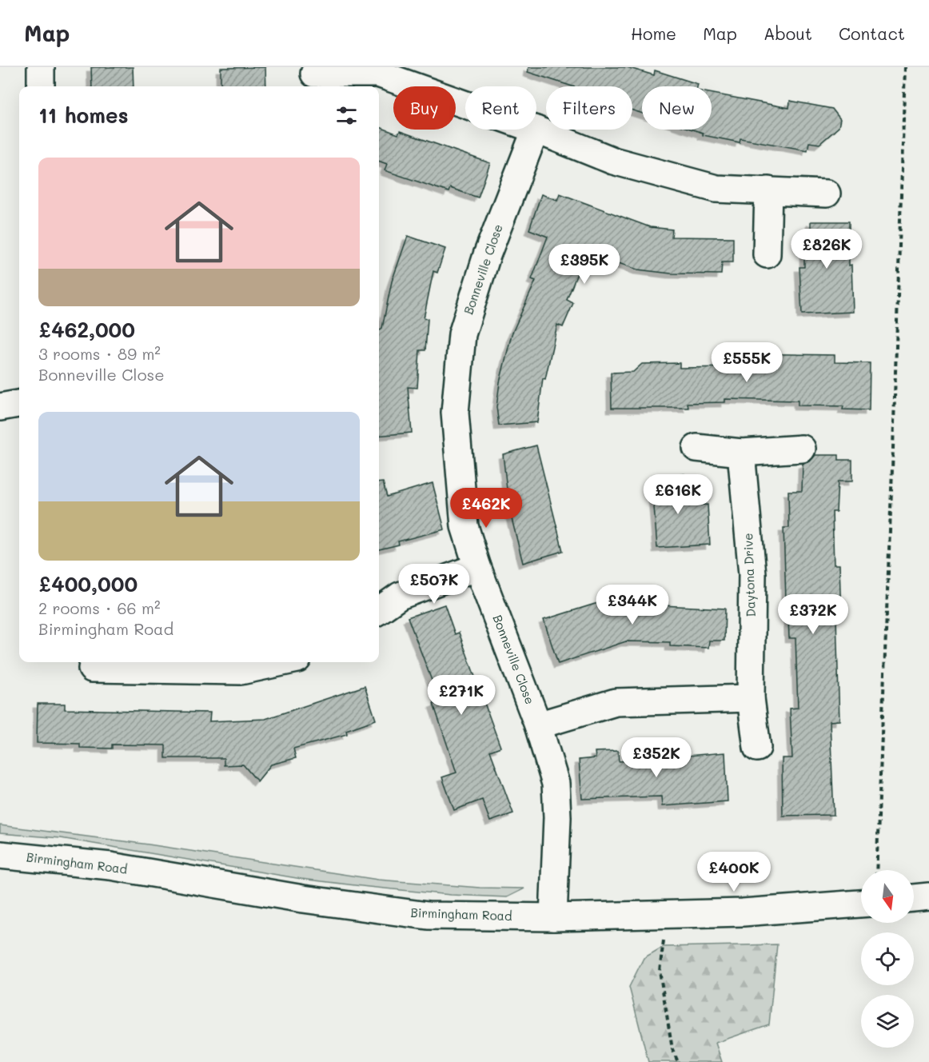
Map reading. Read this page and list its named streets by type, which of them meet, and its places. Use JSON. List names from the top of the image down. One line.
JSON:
{"streets":{"street":["Bonneville Close","Daytona Drive","Birmingham Road"]},"crossings":[["Bonneville Close","Birmingham Road"]],"north":"bottom","page":{"header":"Map","nav":["Home","Map","About","Contact"],"chip":["Buy","Rent","Filters","New"],"heading":"11 homes","list":[{"name":"£462,000","note":"3 rooms · 89 m² · Bonneville Close"},{"name":"£400,000","note":"2 rooms · 66 m² · Birmingham Road"}],"price":["£826K","£395K","£555K","£616K","£462K","£507K","£344K","£372K","£271K","£352K","£400K"]}}
